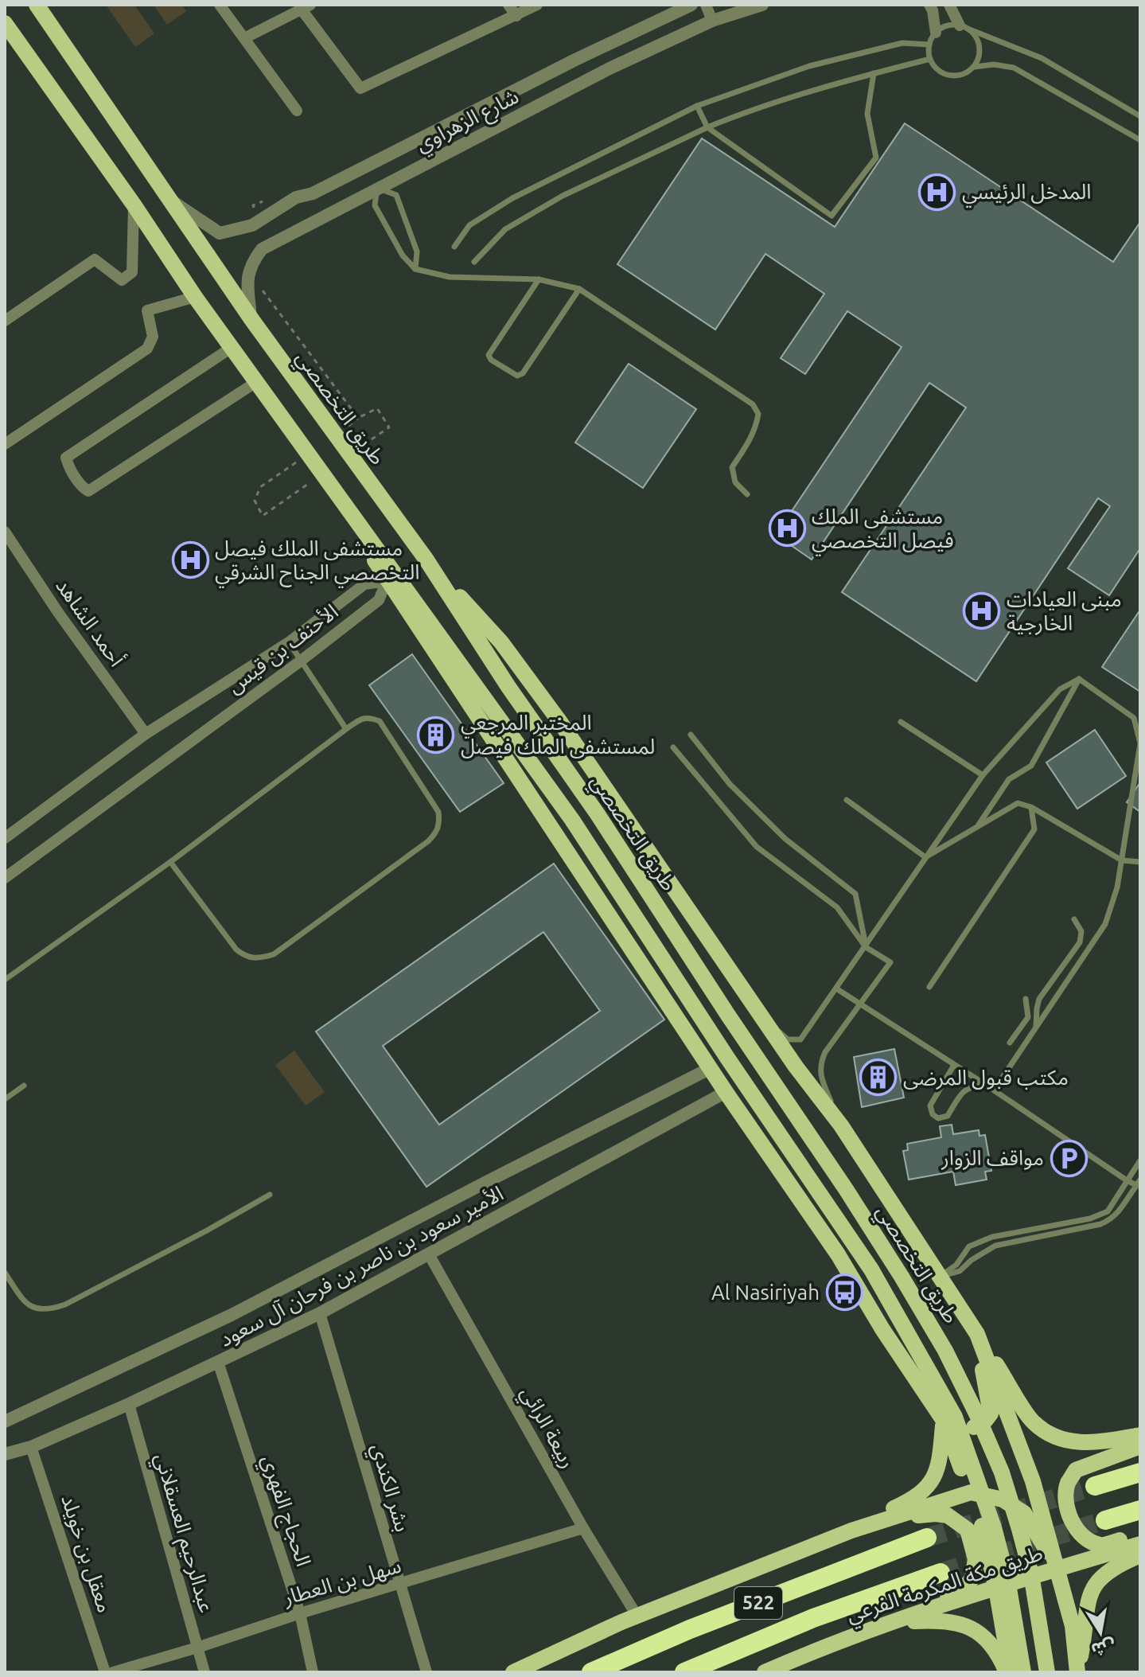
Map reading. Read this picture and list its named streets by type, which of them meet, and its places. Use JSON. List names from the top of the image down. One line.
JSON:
{"streets":{"highway":["522"],"main road":["طريق التخصصي","طريق مكة المكرمة الفرعي"],"street":["شارع الزهراوي","أحمد الشاهد","الأحنف بن قيس","الأمير سعود بن ناصر بن فرحان آل سعود","ربيعة الرائي","بشر الكندي","الحجاج الفهري","عبدالرحيم العسقلاني","معقل بن خويلد","سهل بن العطار"]},"crossings":[["شارع الزهراوي","طريق التخصصي"],["أحمد الشاهد","الأحنف بن قيس"],["الأمير سعود بن ناصر بن فرحان آل سعود","ربيعة الرائي"],["الأمير سعود بن ناصر بن فرحان آل سعود","بشر الكندي"],["الأمير سعود بن ناصر بن فرحان آل سعود","الحجاج الفهري"],["الأمير سعود بن ناصر بن فرحان آل سعود","عبدالرحيم العسقلاني"],["الأمير سعود بن ناصر بن فرحان آل سعود","معقل بن خويلد"],["ربيعة الرائي","سهل بن العطار"],["بشر الكندي","سهل بن العطار"],["الحجاج الفهري","سهل بن العطار"],["عبدالرحيم العسقلاني","سهل بن العطار"]],"places":{"hospital":["المدخل الرئيسي","مستشفى الملك فيصل التخصصي","مستشفى الملك فيصل التخصصي الجناح الشرقي","مبنى العيادات الخارجية"],"building":["المختبر المرجعي لمستشفى الملك فيصل","مكتب قبول المرضى"],"parking":["مواقف الزوار"],"bus stop":["Al Nasiriyah"]},"north":"bottom"}
